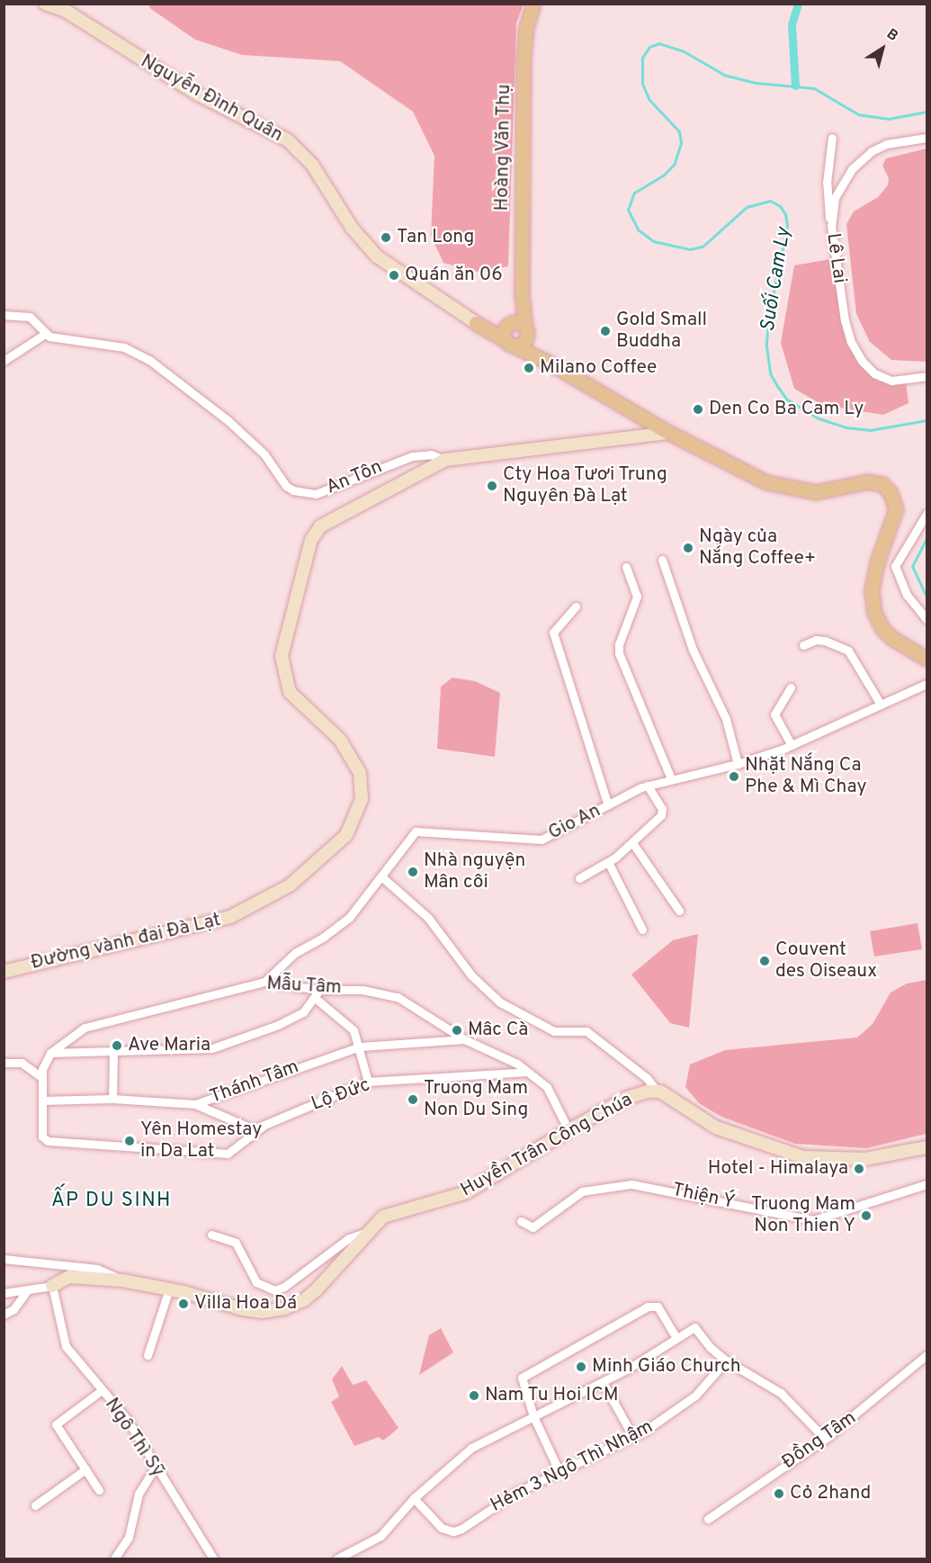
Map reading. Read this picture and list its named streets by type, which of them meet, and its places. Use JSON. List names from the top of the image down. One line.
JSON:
{"streets":{"main road":["Hoàng Văn Thụ"],"street":["Nguyễn Đình Quân","Lê Lai","An Tôn","Gio An","Đường vành đai Đà Lạt","Mẫu Tâm","Thánh Tâm","Lộ Đức","Huyền Trân Công Chúa","Thiện Ý","Ngô Thì Sỹ","Đồng Tâm","Hẻm 3 Ngô Thì Nhậm"]},"crossings":[["An Tôn","Đường vành đai Đà Lạt"],["Gio An","Mẫu Tâm"],["Mẫu Tâm","Thánh Tâm"],["Mẫu Tâm","Lộ Đức"],["Mẫu Tâm","Huyền Trân Công Chúa"],["Thánh Tâm","Lộ Đức"],["Huyền Trân Công Chúa","Ngô Thì Sỹ"]],"districts":["ẤP DU SINH"],"water":["Suối Cam Ly"],"places":["Tan Long","Quán ăn 06","Gold Small Buddha","Milano Coffee","Den Co Ba Cam Ly","Cty Hoa Tươi Trung Nguyên Đà Lạt","Ngày của Nắng Coffee+","Nhặt Nắng Ca Phe & Mì Chay","Nhà nguyện Mân côi","Couvent des Oiseaux","Mâc Cà","Ave Maria","Truong Mam Non Du Sing","Yên Homestay in Da Lat","Hotel - Himalaya","Truong Mam Non Thien Y","Villa Hoa Dá","Minh Giáo Church","Nam Tu Hoi ICM","Cỏ 2hand"],"north":"top right"}
